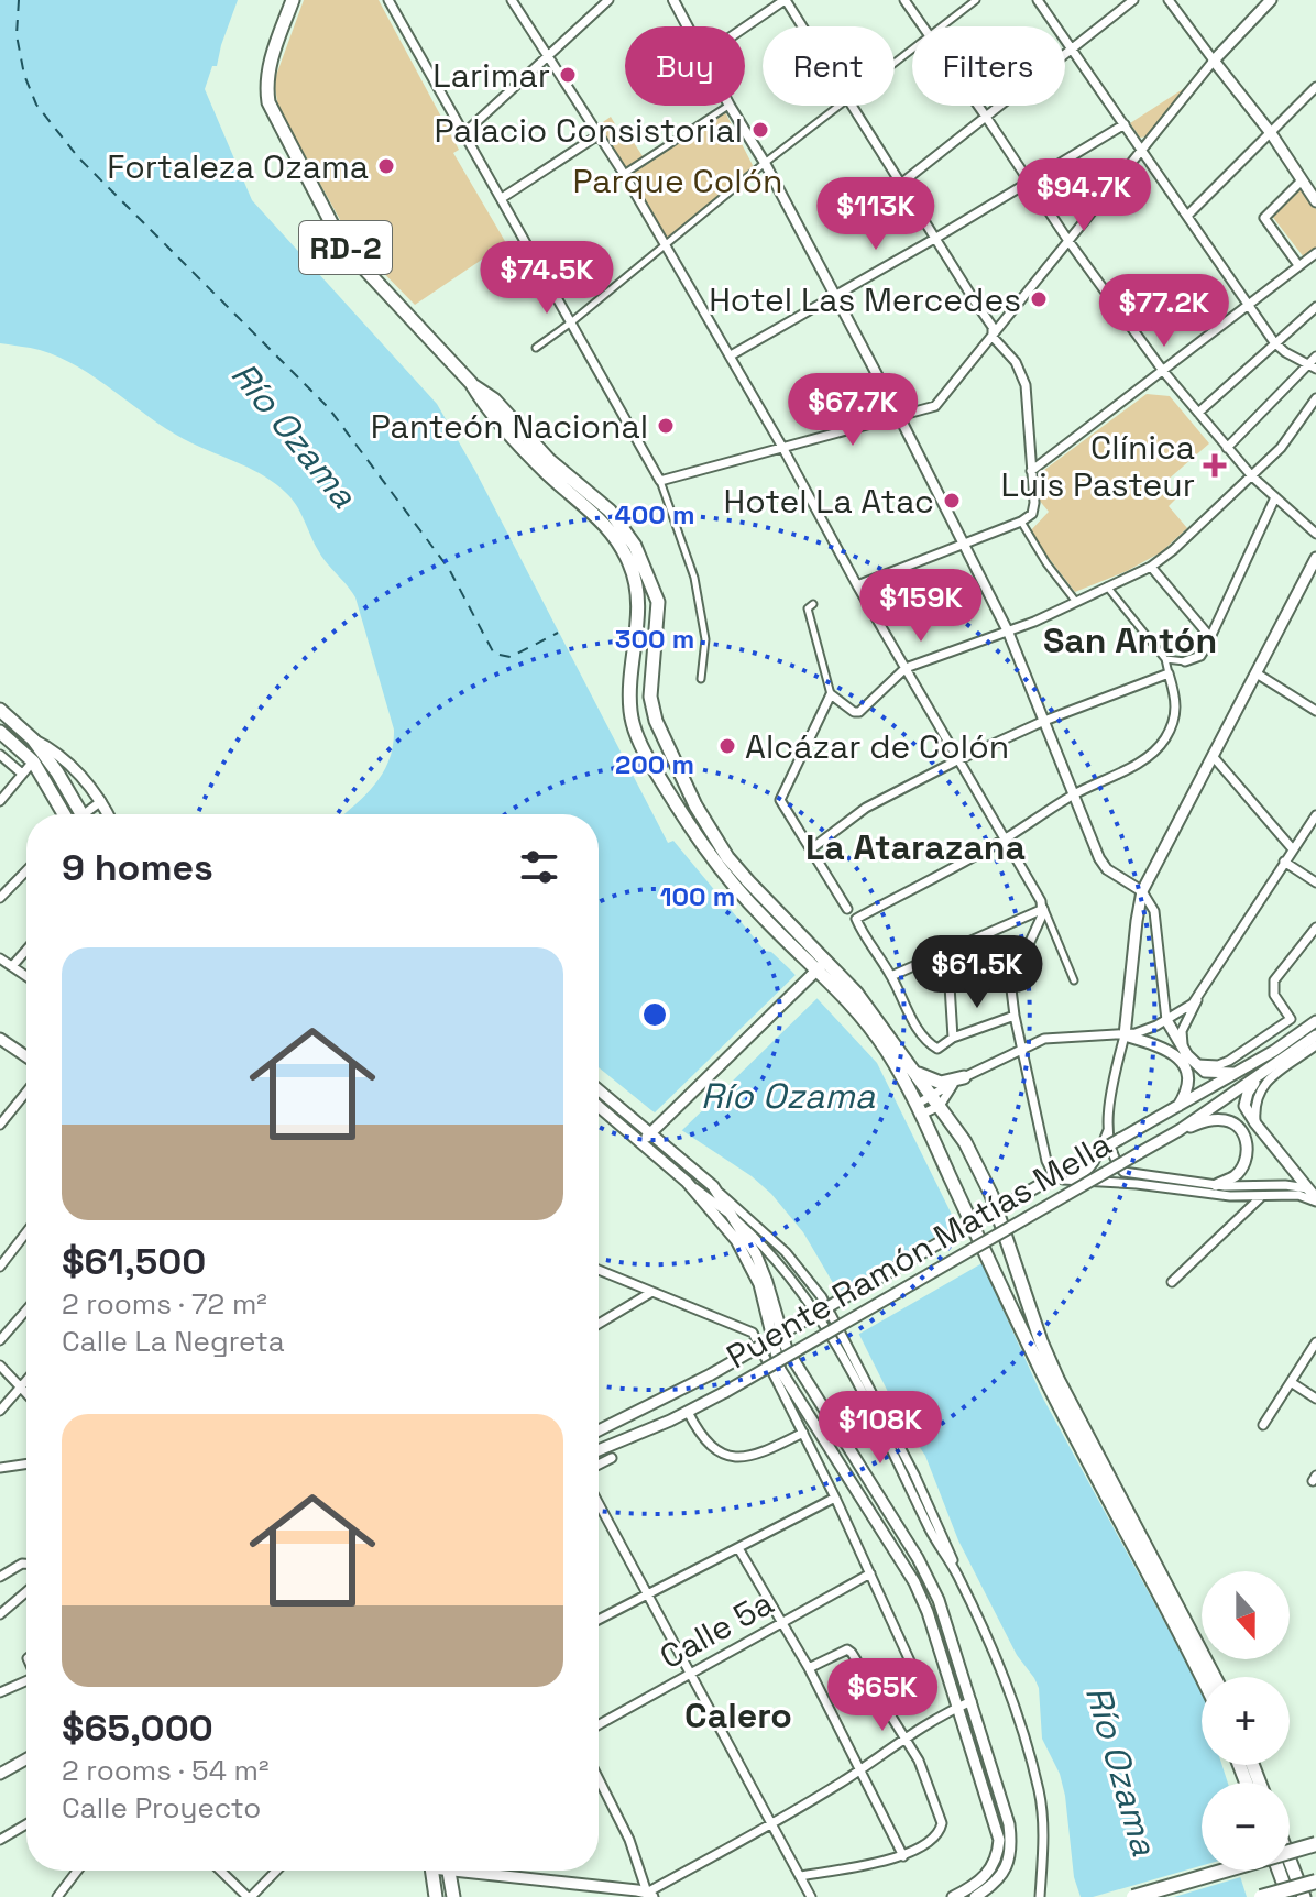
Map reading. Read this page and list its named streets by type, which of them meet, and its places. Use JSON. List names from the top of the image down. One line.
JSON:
{"streets":{"main road":["RD-2","Puente Ramón Matías Mella"],"street":["Calle 5a"]},"districts":["San Antón","La Atarazana","Calero"],"water":["Río Ozama"],"parks":["Parque Colón"],"places":{"other":["Larimar","Palacio Consistorial","Fortaleza Ozama","Hotel Las Mercedes","Panteón Nacional","Hotel La Atac","Alcázar de Colón"],"health":["Clínica Luis Pasteur"]},"north":"bottom","page":{"chip":["Buy","Rent","Filters"],"price":["$94.7K","$113K","$74.5K","$77.2K","$67.7K","$159K","$61.5K","$108K","$65K"],"heading":"9 homes","list":[{"name":"$61,500","note":"2 rooms · 72 m² · Calle La Negreta"},{"name":"$65,000","note":"2 rooms · 54 m² · Calle Proyecto"}],"map_buttons":["+","−"]},"rings":["400 m","300 m","200 m","100 m"]}
